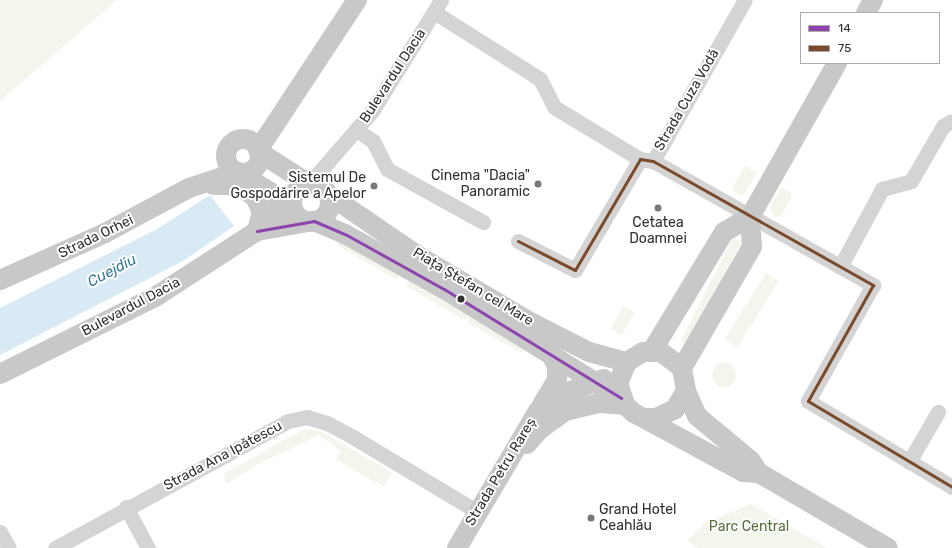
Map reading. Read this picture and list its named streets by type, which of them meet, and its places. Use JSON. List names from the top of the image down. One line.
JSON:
{"streets":{"main road":["Bulevardul Dacia","Strada Orhei","Piața Ștefan cel Mare","Strada Petru Rareș"],"street":["Strada Cuza Vodă","Strada Ana Ipătescu"]},"crossings":[["Bulevardul Dacia","Piața Ștefan cel Mare"],["Piața Ștefan cel Mare","Strada Petru Rareș"],["Strada Ana Ipătescu","Strada Petru Rareș"]],"water":["Cuejdiu"],"parks":["Parc Central"],"places":["Cinema \"Dacia\" Panoramic","Sistemul De Gospodărire a Apelor","Cetatea Doamnei","Grand Hotel Ceahlău"],"lines":["transit line 75","transit line 14"],"legend":["14","75"]}
